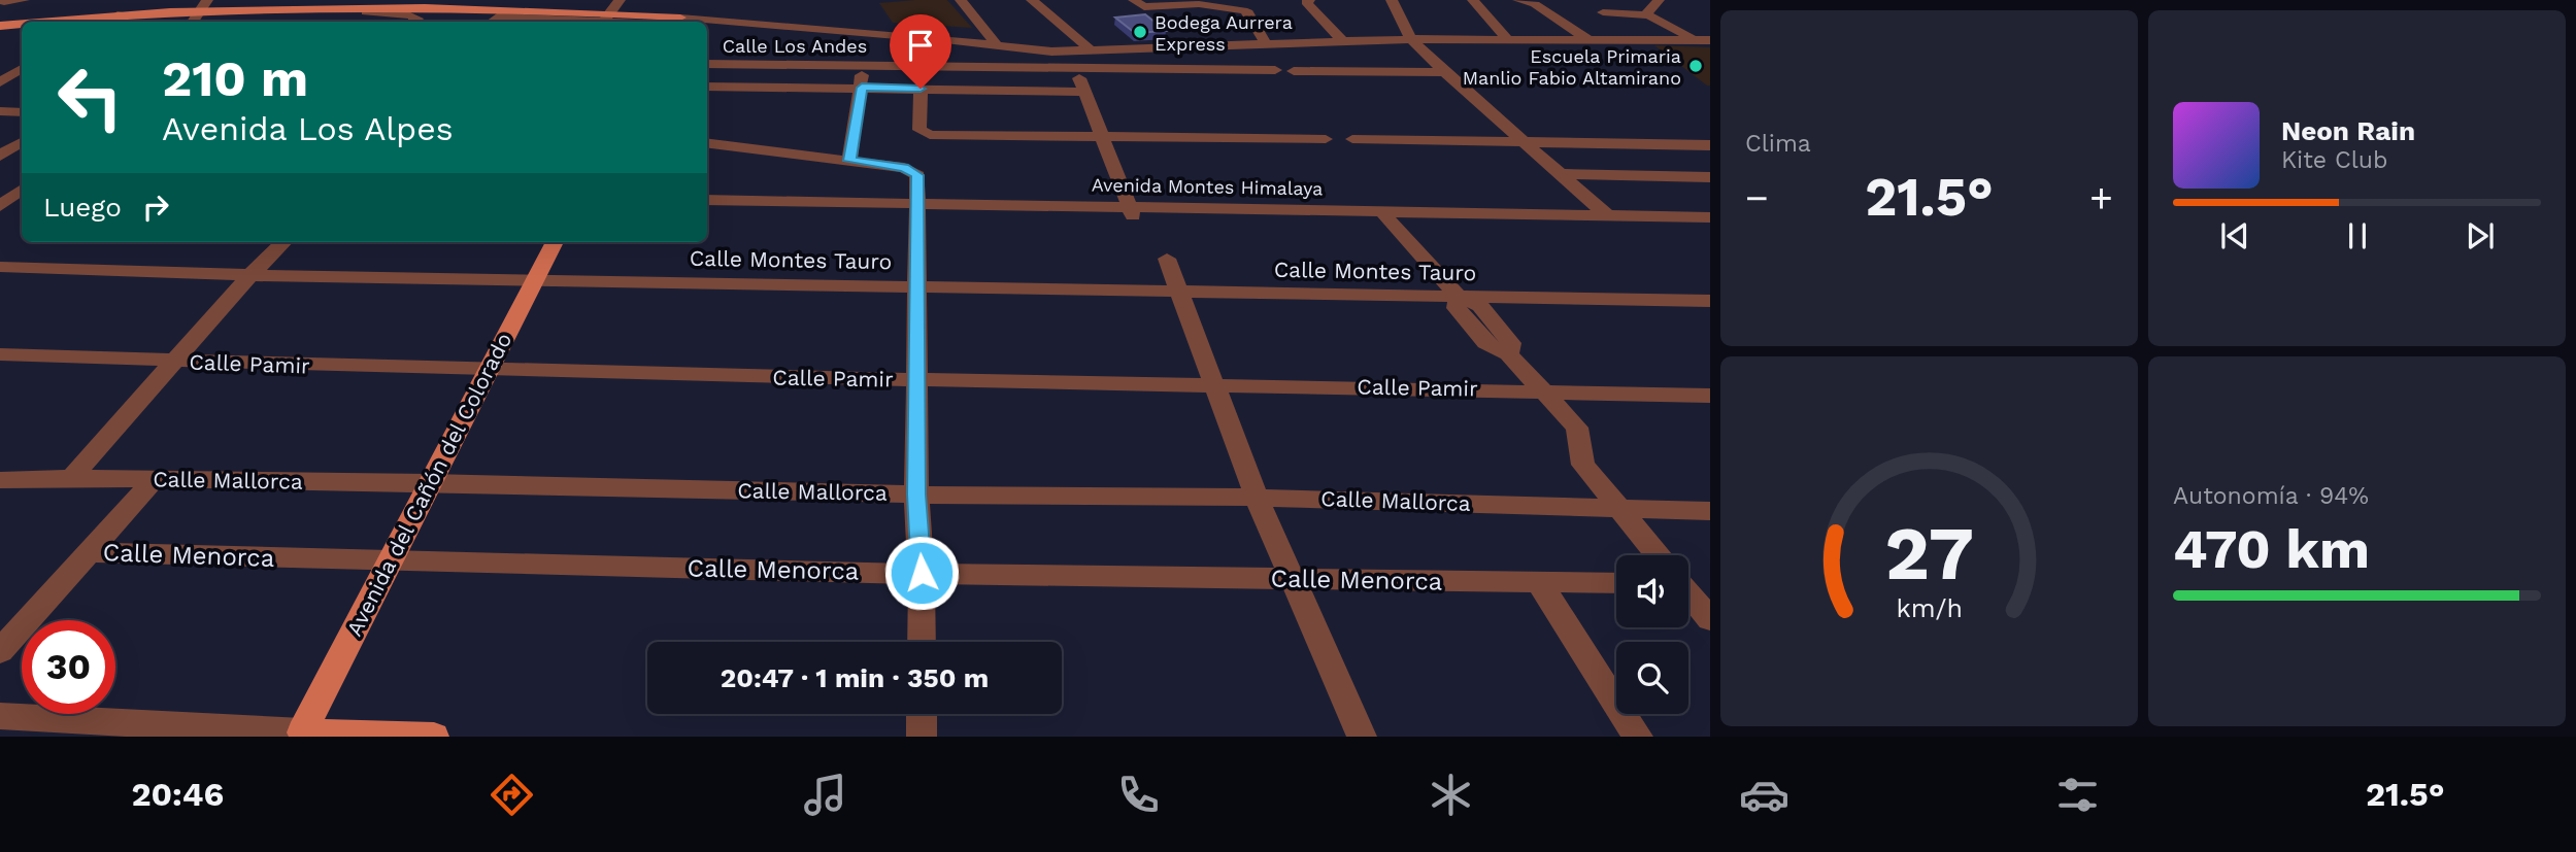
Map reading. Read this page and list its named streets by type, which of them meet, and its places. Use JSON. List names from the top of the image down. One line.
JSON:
{"streets":{"main road":["Avenida del Cañón del Colorado"],"street":["Calle Los Andes","Avenida Montes Himalaya","Calle Montes Tauro","Calle Pamir","Calle Mallorca","Calle Menorca"]},"crossings":[["Calle Montes Tauro","Avenida del Cañón del Colorado"],["Calle Pamir","Avenida del Cañón del Colorado"],["Calle Mallorca","Avenida del Cañón del Colorado"],["Avenida del Cañón del Colorado","Calle Menorca"]],"places":["Bodega Aurrera Express","Escuela Primaria Manlio Fabio Altamirano"],"page":{"tile":["Clima",["Autonomía · 94%","470 km"]],"turn":["210 m","Avenida Los Alpes"],"song":["Neon Rain","Kite Club"],"heat":["−","21.5°","+"],"then":"Luego","limit":"30","trip":"20:47 · 1 min · 350 m","tabs":["20:46","21.5°"],"gauge":["27","km/h"]}}
